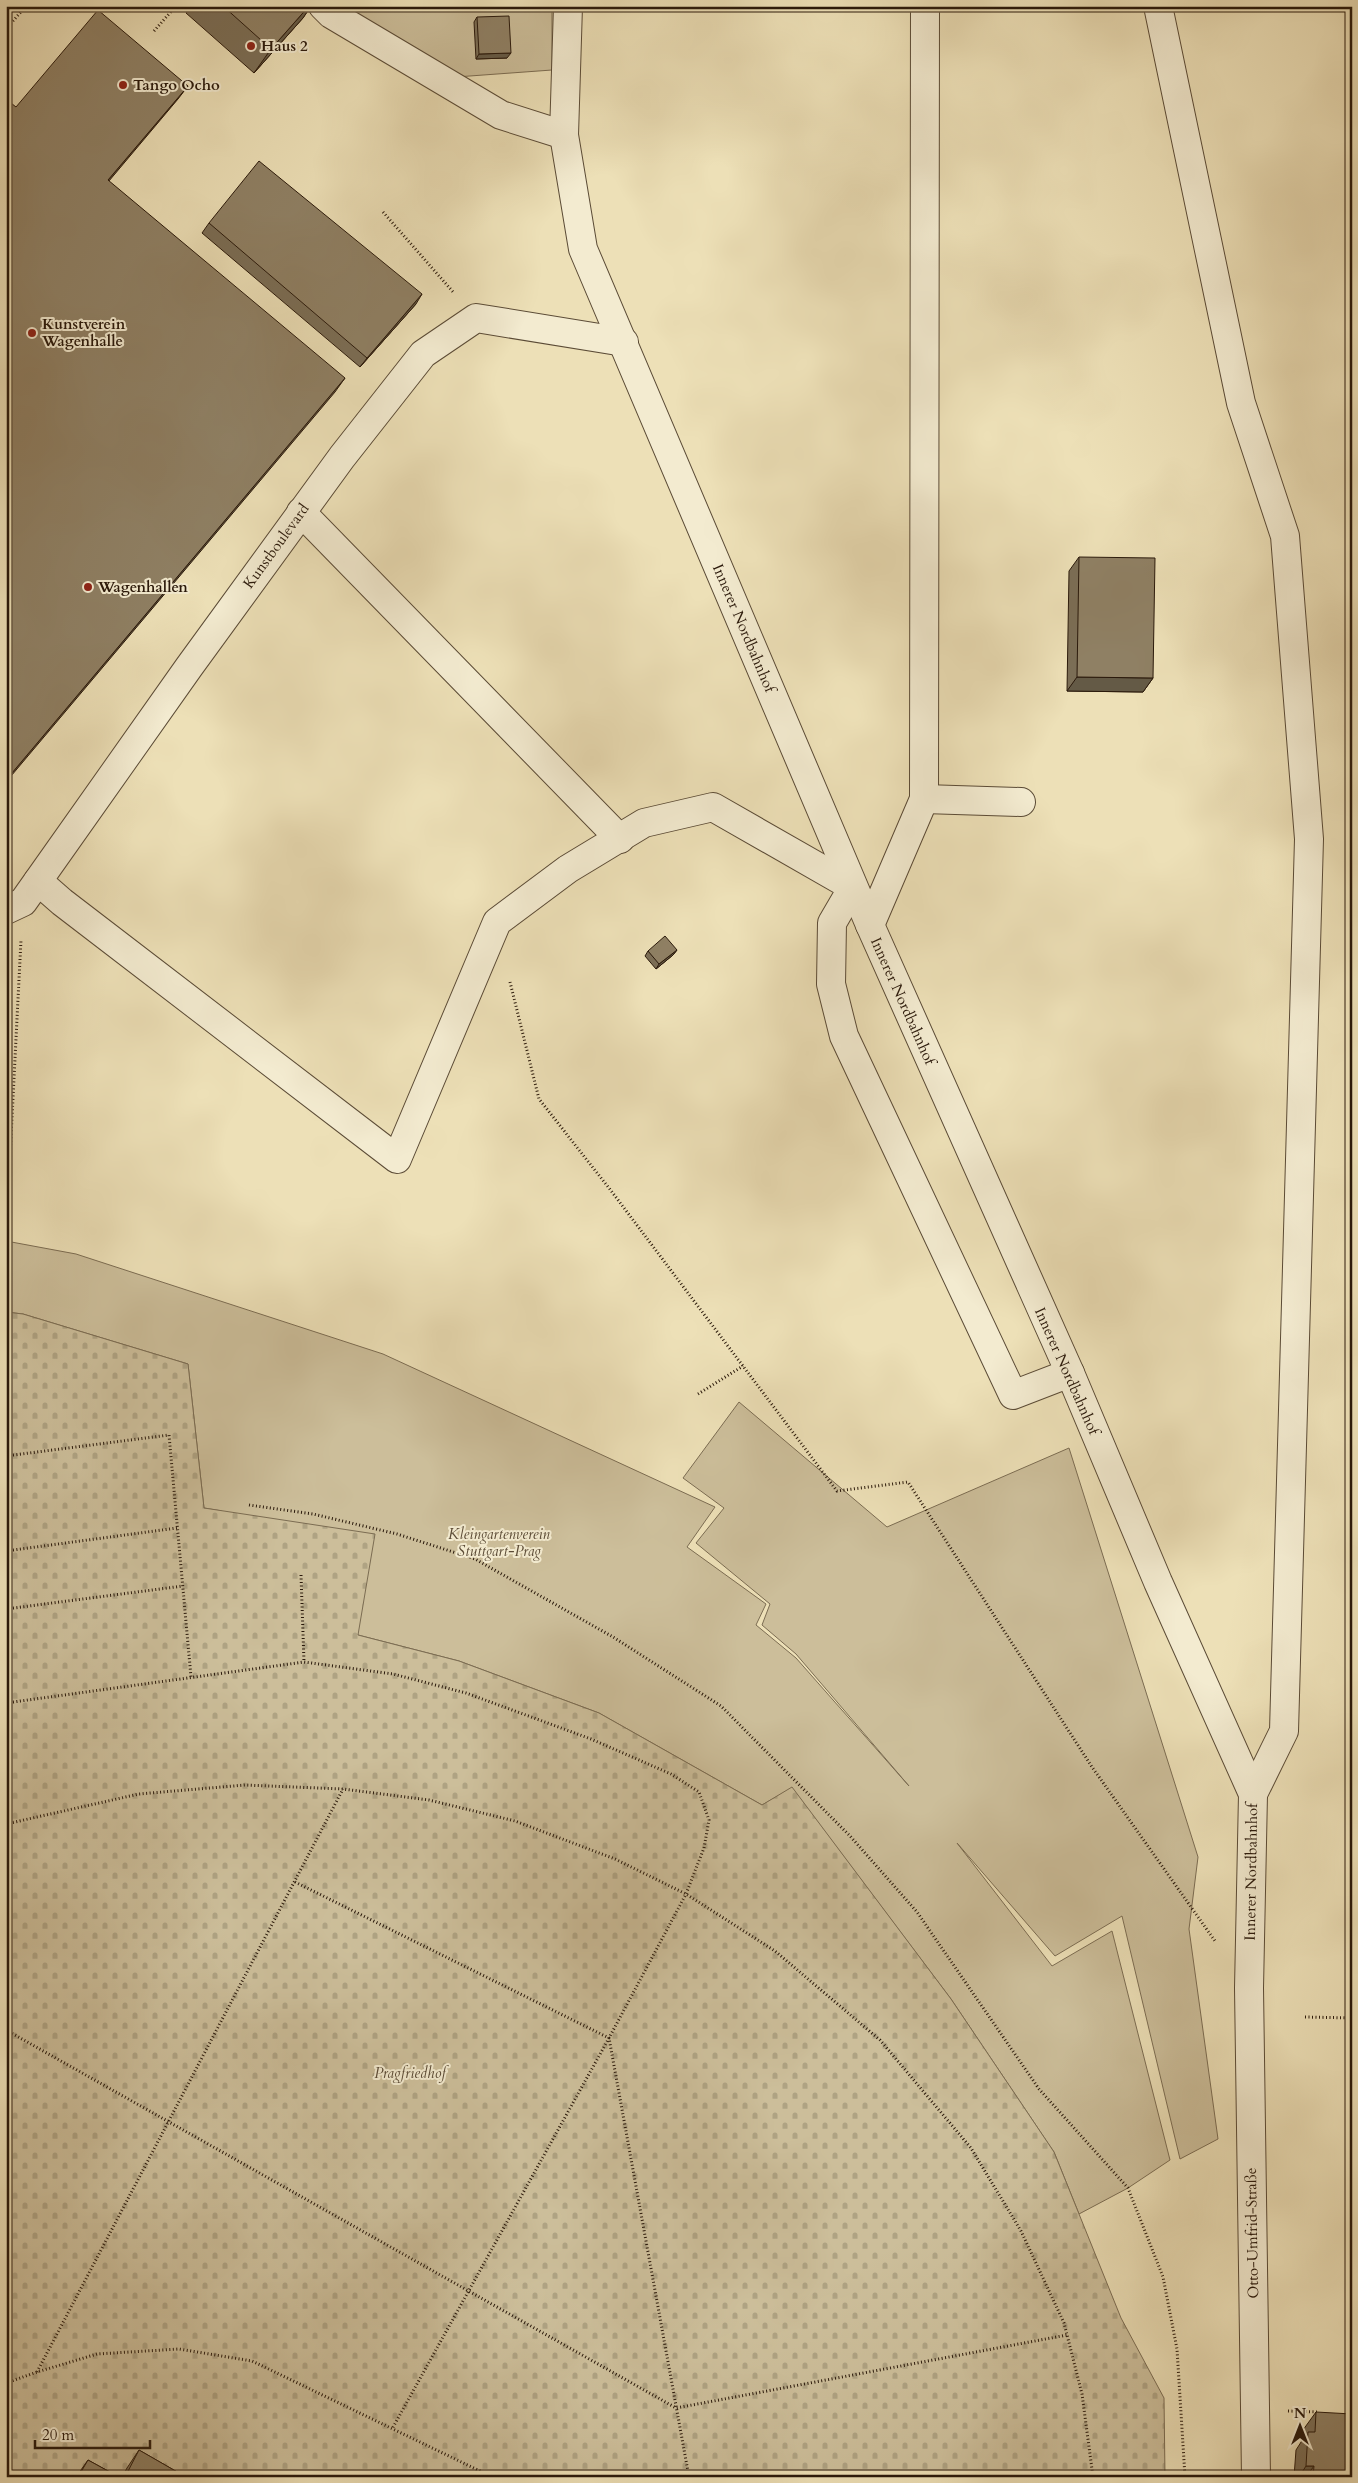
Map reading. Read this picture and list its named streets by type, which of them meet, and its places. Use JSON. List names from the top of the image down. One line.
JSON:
{"streets":{"street":["Kunstboulevard","Innerer Nordbahnhof","Otto-Umfrid-Straße"]},"crossings":[["Innerer Nordbahnhof","Otto-Umfrid-Straße"]],"parks":["Kleingartenverein Stuttgart-Prag","Pragfriedhof"],"places":["Haus 2","Tango Ocho","Kunstverein Wagenhalle","Wagenhallen"],"scale_bar":"20 m","north":"top"}
